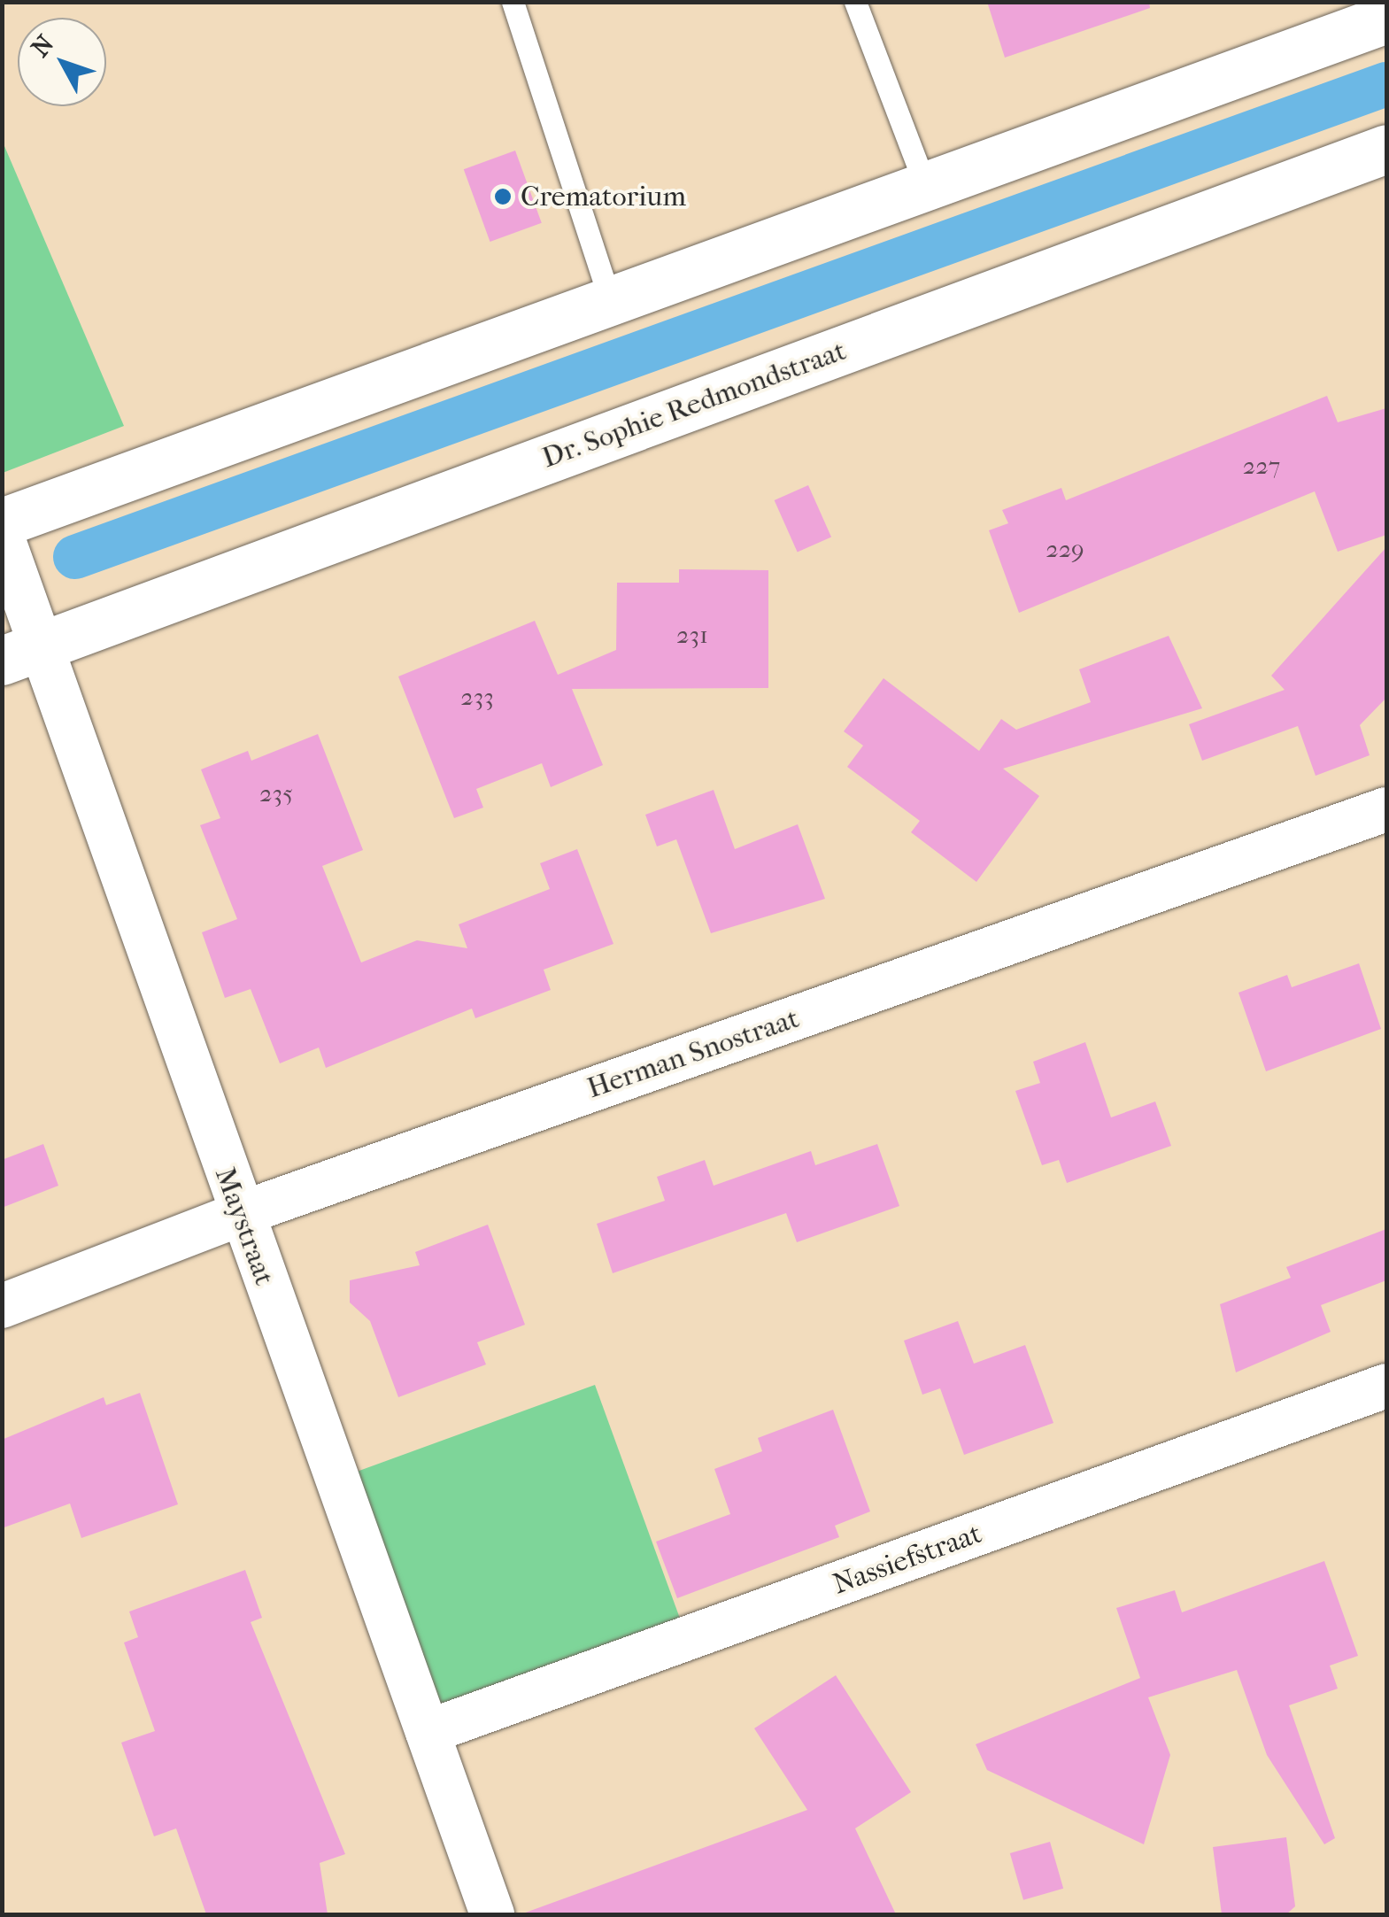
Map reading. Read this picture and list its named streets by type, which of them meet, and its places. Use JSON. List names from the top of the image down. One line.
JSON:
{"streets":{"street":["Dr. Sophie Redmondstraat","Herman Snostraat","Maystraat","Nassiefstraat"]},"crossings":[["Dr. Sophie Redmondstraat","Maystraat"],["Herman Snostraat","Maystraat"],["Maystraat","Nassiefstraat"]],"places":["Crematorium"],"house_numbers":["227","229","231","233","235"],"north":"top left"}
